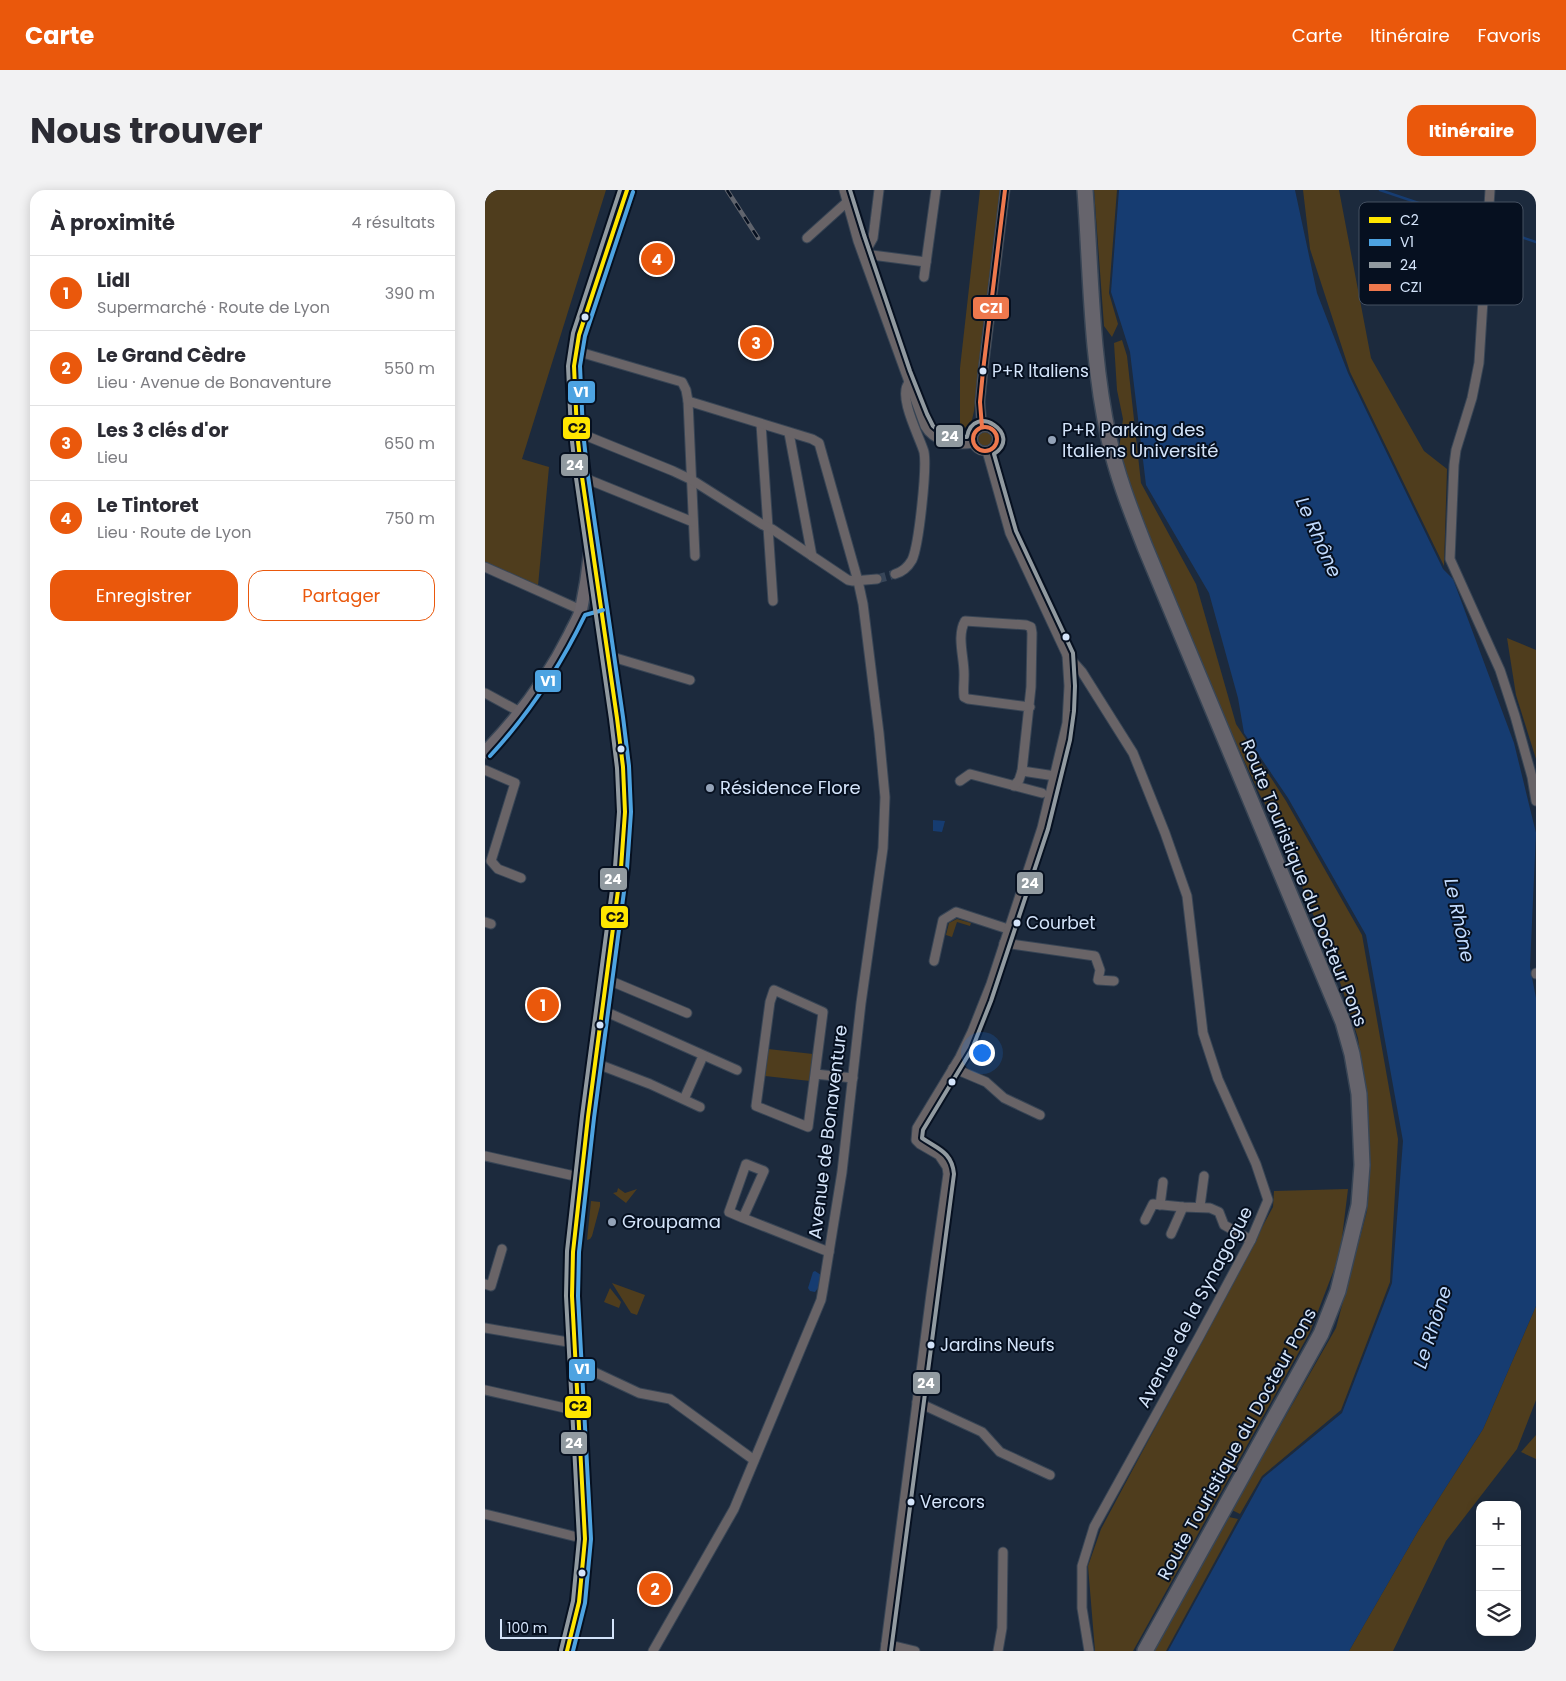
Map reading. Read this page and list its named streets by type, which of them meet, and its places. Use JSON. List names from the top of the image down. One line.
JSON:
{"streets":{"highway":["Route Touristique du Docteur Pons"],"street":["Avenue de Bonaventure","Avenue de la Synagogue"]},"water":["Le Rhône"],"places":["P+R Italiens","P+R Parking des Italiens Université","Résidence Flore","Courbet","Groupama","Jardins Neufs","Vercors"],"lines":["transit line C2","transit line 24","transit line CZI","transit line V1"],"legend":["C2","V1","24","CZI"],"scale_bar":"100 m","page":{"header":"Carte","nav":["Carte","Itinéraire","Favoris"],"title":"Nous trouver","buttons":["Itinéraire",["Enregistrer","Partager"]],"heading":["À proximité","4 résultats"],"pins":["4","3","1","2"],"list":[{"mark":"1","name":"Lidl","note":"Supermarché · Route de Lyon","value":"390 m"},{"mark":"2","name":"Le Grand Cèdre","note":"Lieu · Avenue de Bonaventure","value":"550 m"},{"mark":"3","name":"Les 3 clés d'or","note":"Lieu","value":"650 m"},{"mark":"4","name":"Le Tintoret","note":"Lieu · Route de Lyon","value":"750 m"}],"map_buttons":["+","−"],"scale":"100 m"}}
